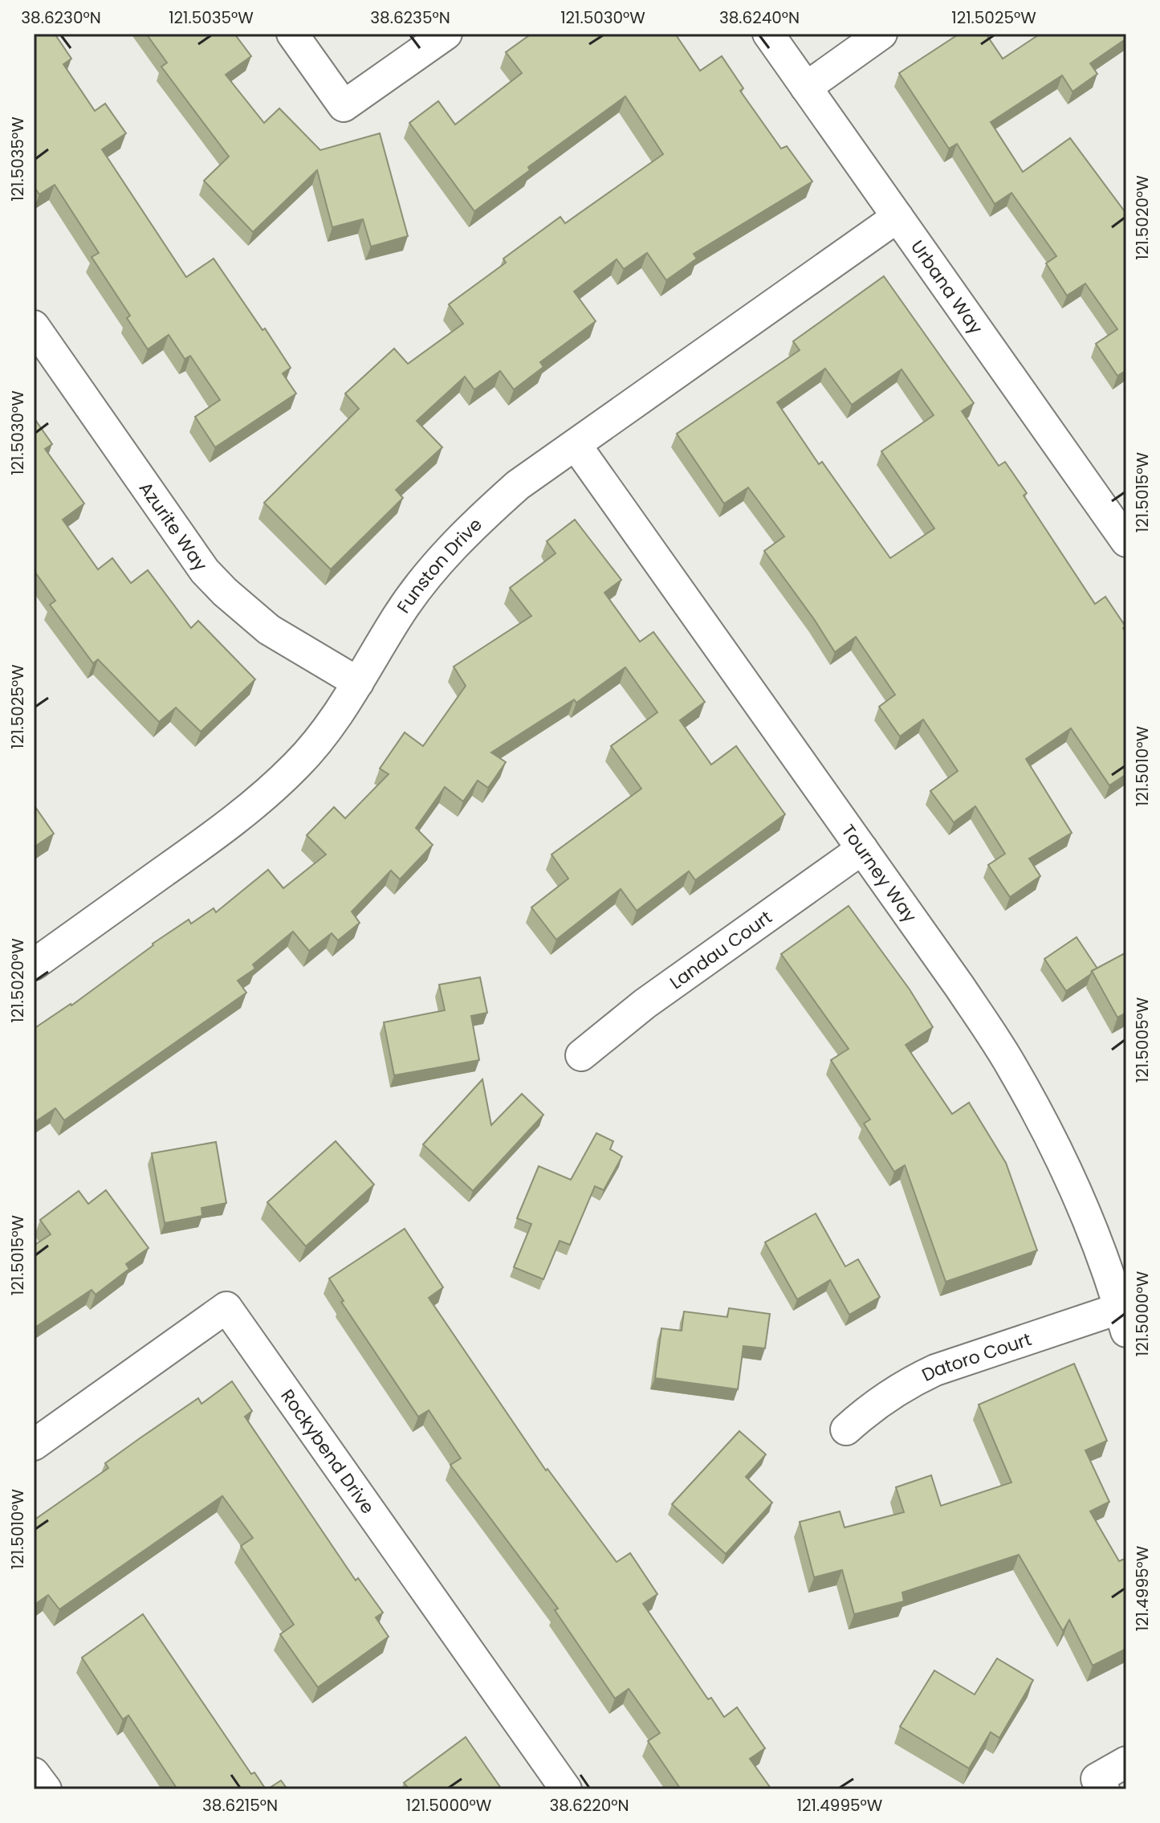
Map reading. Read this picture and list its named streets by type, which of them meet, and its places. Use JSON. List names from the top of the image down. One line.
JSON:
{"streets":{"street":["Urbana Way","Azurite Way","Funston Drive","Tourney Way","Landau Court","Datoro Court","Rockybend Drive"]},"crossings":[["Urbana Way","Funston Drive"],["Azurite Way","Funston Drive"],["Funston Drive","Tourney Way"],["Tourney Way","Landau Court"],["Tourney Way","Datoro Court"]],"coordinates":["38.6230°N","121.5035°W","38.6235°N","121.5030°W","38.6240°N","121.5025°W","121.5020°W","121.5015°W","121.5010°W","121.5005°W","121.5000°W","121.4995°W","38.6215°N","38.6220°N"]}
